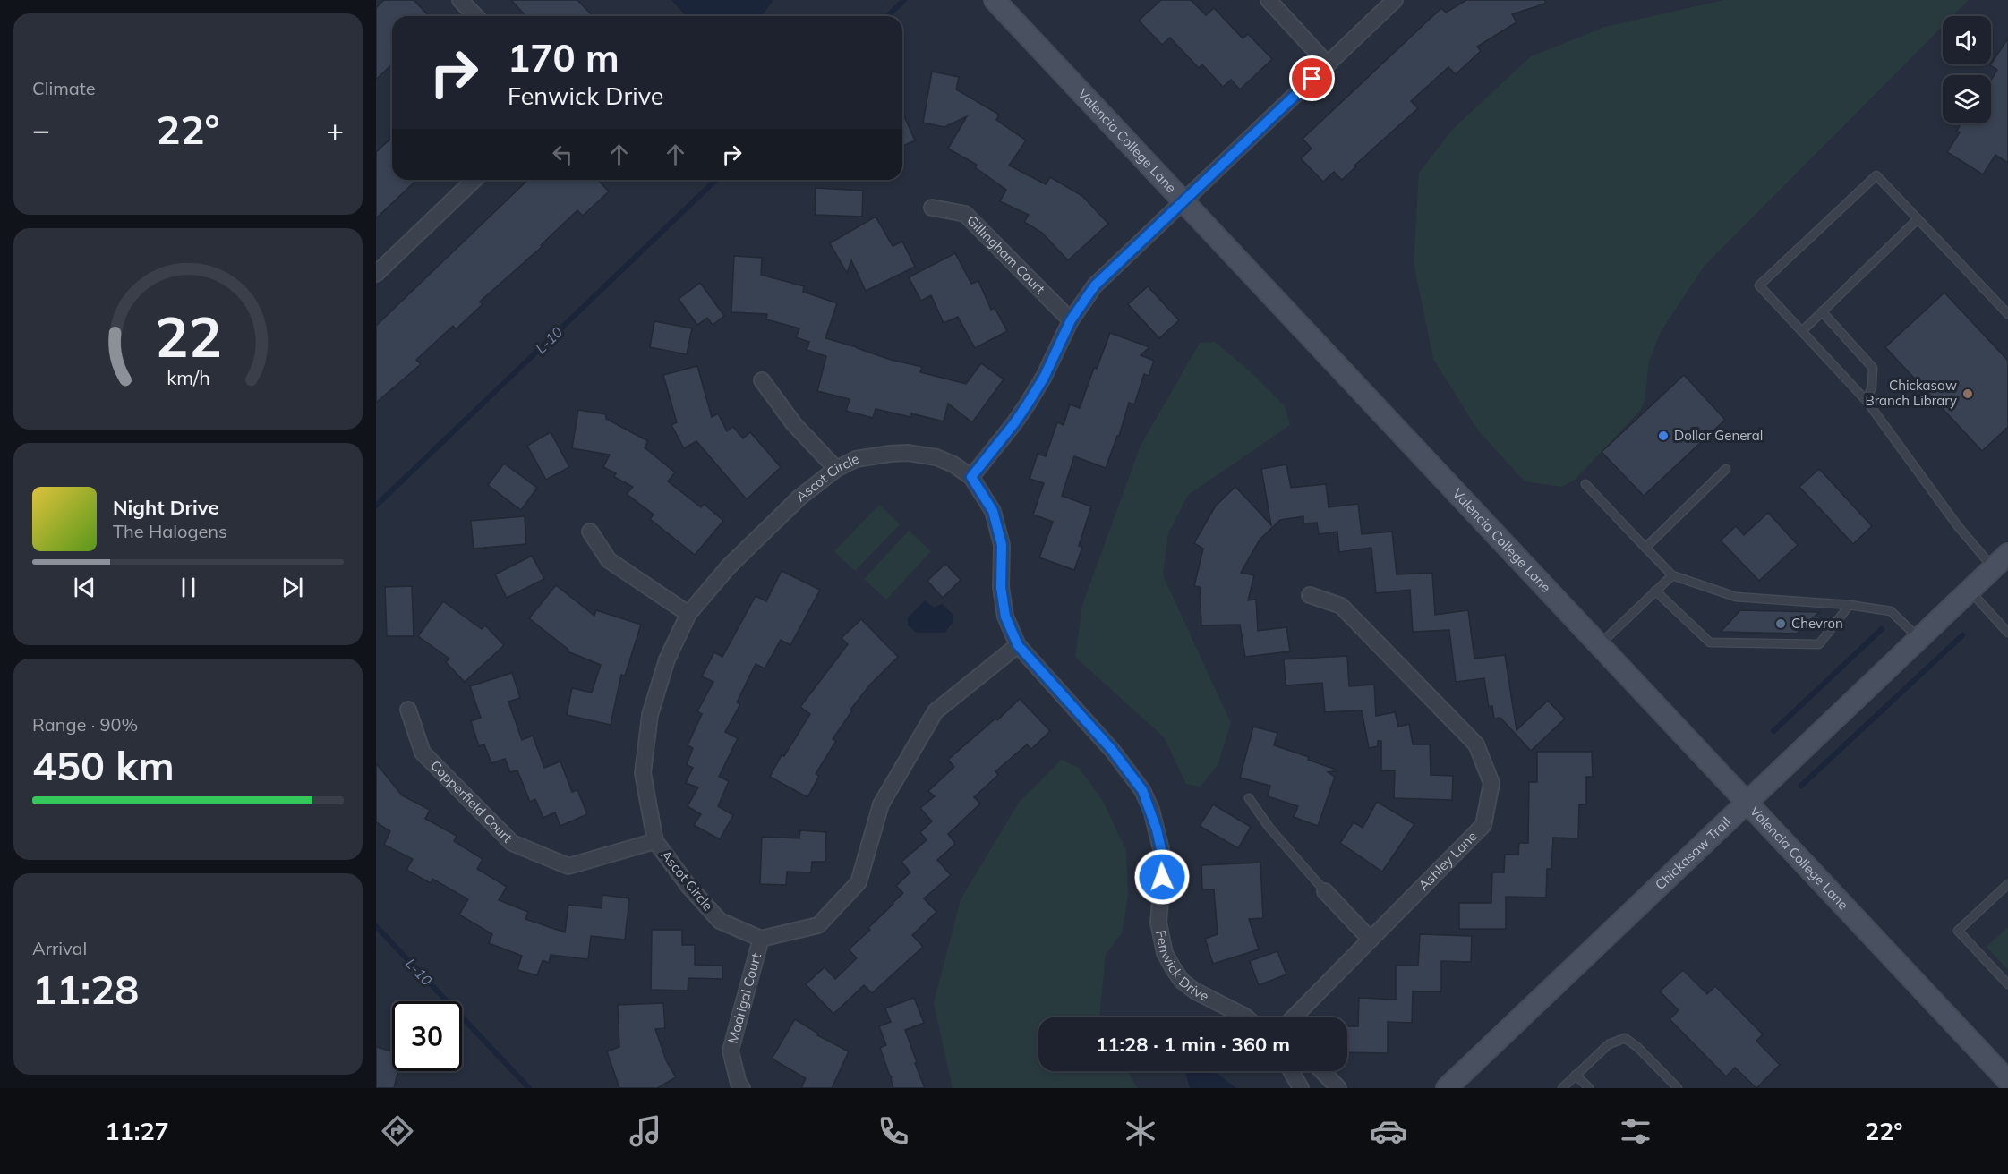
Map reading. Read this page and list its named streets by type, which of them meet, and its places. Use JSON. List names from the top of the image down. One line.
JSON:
{"streets":{"street":["Valencia College Lane","Gillingham Court","Ascot Circle","Copperfield Court","Chickasaw Trail","Ashley Lane","Fenwick Drive","Madrigal Court"]},"crossings":[["Valencia College Lane","Chickasaw Trail"],["Ascot Circle","Copperfield Court"],["Ascot Circle","Fenwick Drive"],["Ascot Circle","Madrigal Court"]],"water":["L-10"],"places":["Chickasaw Branch Library","Dollar General","Chevron"],"page":{"tile":["Climate",["Range · 90%","450 km"],["Arrival","11:28"]],"turn":["170 m","Fenwick Drive"],"heat":["−","22°","+"],"song":["Night Drive","The Halogens"],"limit":"30","trip":"11:28 · 1 min · 360 m","tabs":["11:27","22°"],"gauge":["22","km/h"]}}
